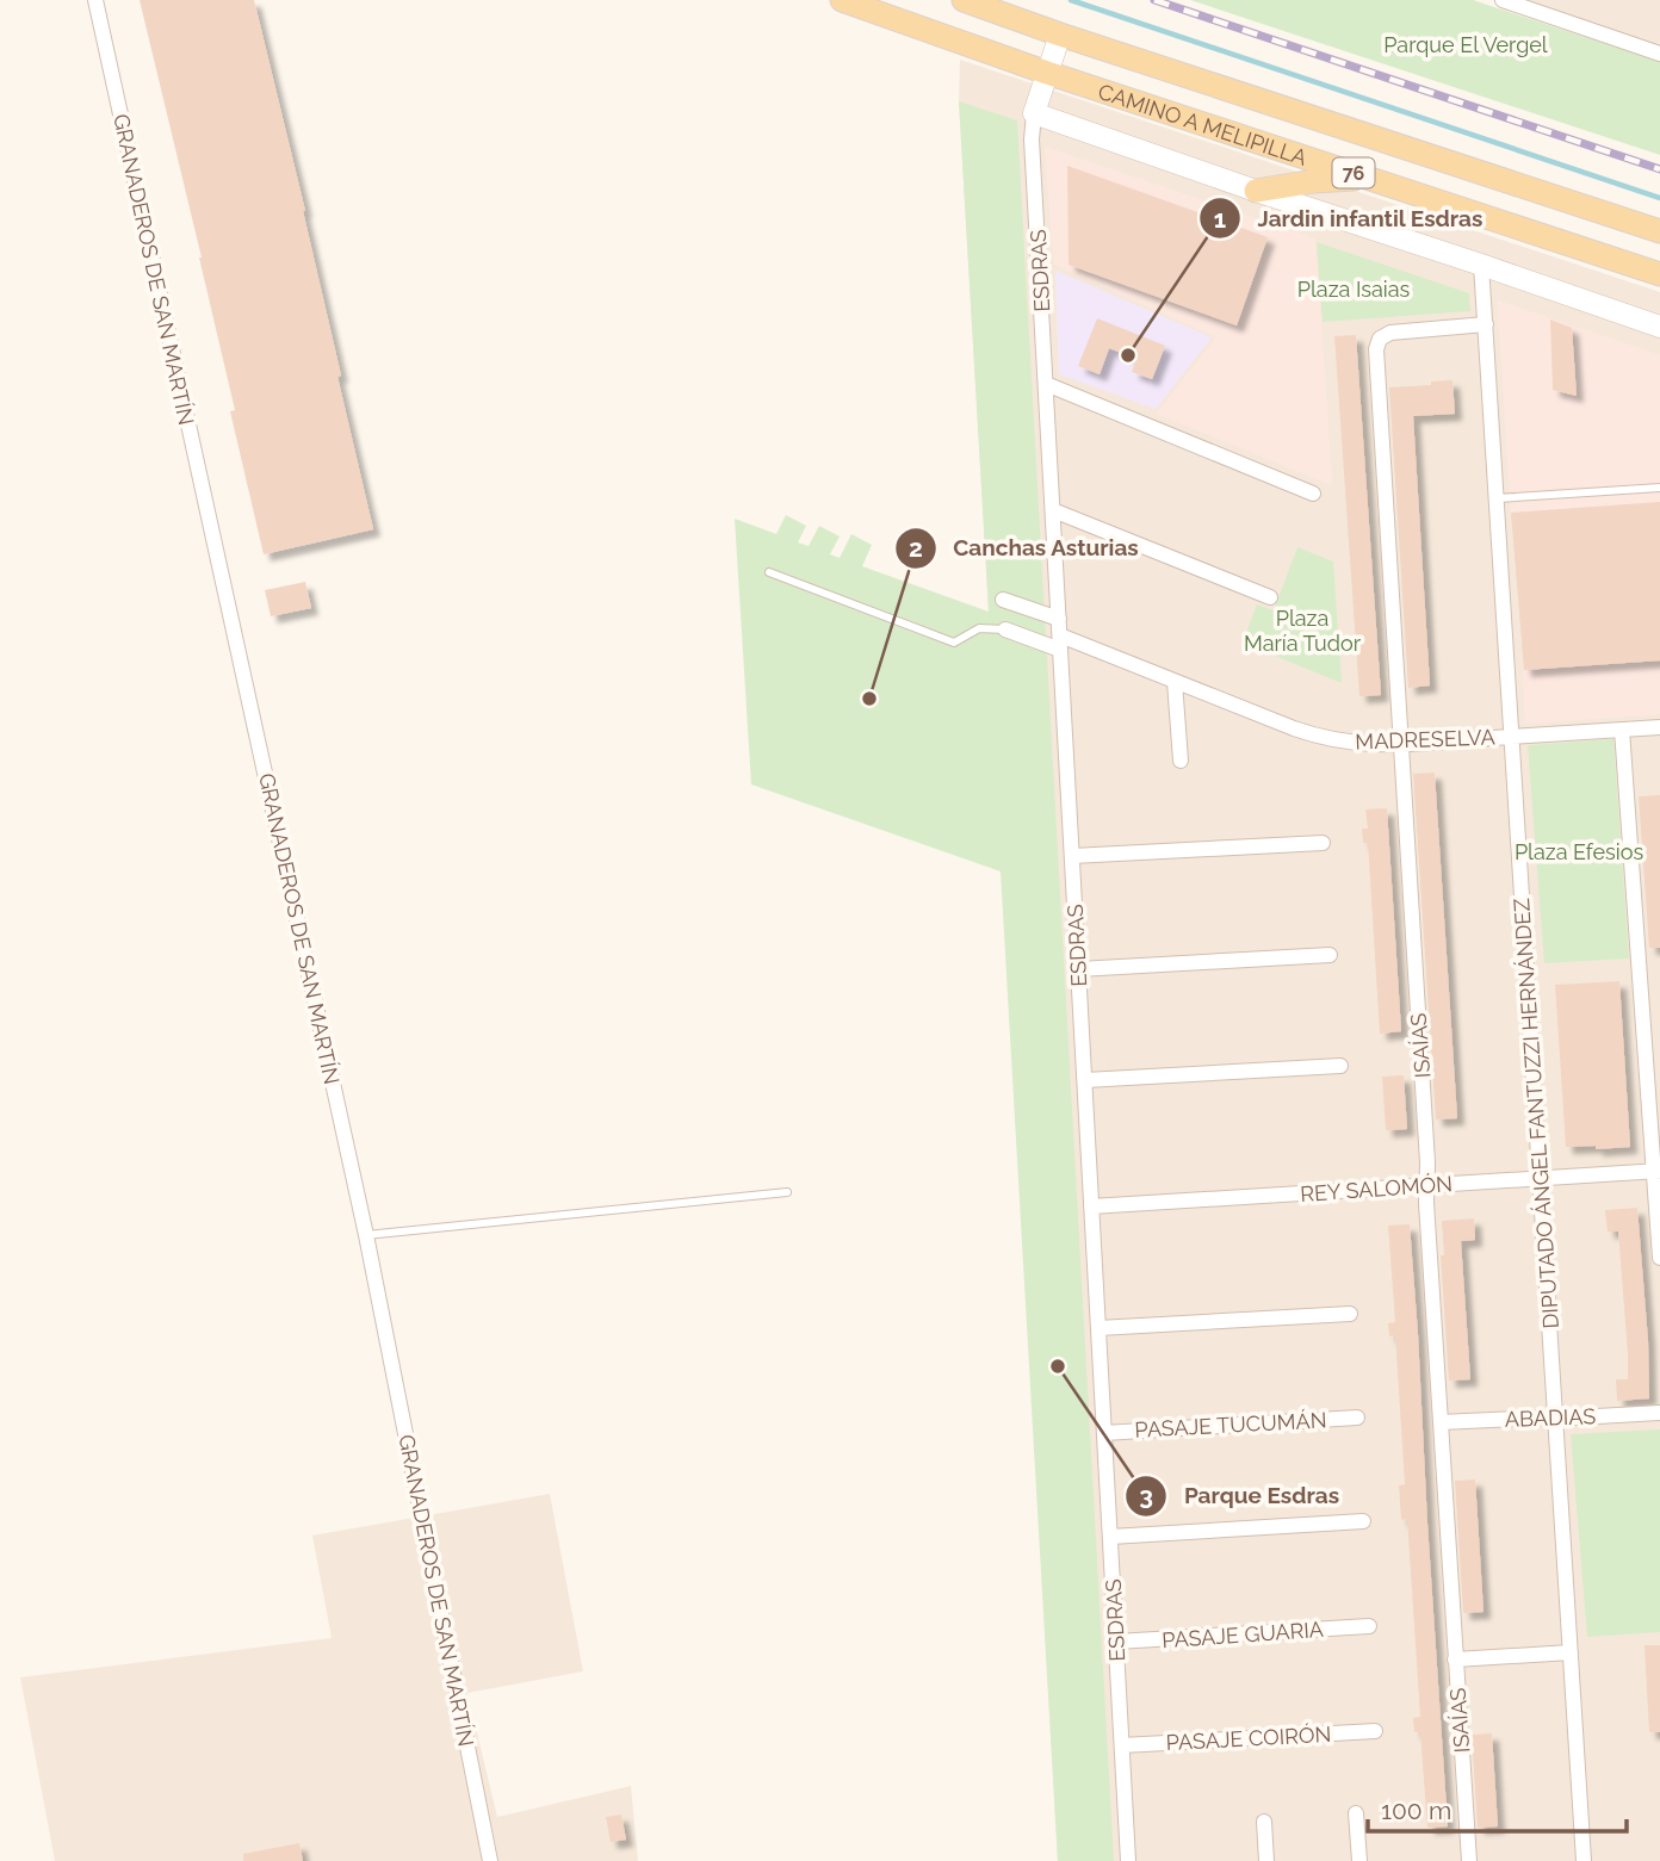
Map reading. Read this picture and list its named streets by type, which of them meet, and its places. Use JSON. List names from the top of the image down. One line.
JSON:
{"streets":{"main road":["CAMINO A MELIPILLA","76"],"street":["GRANADEROS DE SAN MARTÍN","ESDRAS","MADRESELVA","ISAÍAS","DIPUTADO ÁNGEL FANTUZZI HERNÁNDEZ","REY SALOMÓN","ABADIAS","PASAJE TUCUMÁN","PASAJE GUARIA","PASAJE COIRÓN"]},"crossings":[["CAMINO A MELIPILLA","ESDRAS"],["ESDRAS","MADRESELVA"],["ESDRAS","REY SALOMÓN"],["ESDRAS","PASAJE TUCUMÁN"],["ESDRAS","PASAJE GUARIA"],["ESDRAS","PASAJE COIRÓN"],["MADRESELVA","ISAÍAS"],["MADRESELVA","DIPUTADO ÁNGEL FANTUZZI HERNÁNDEZ"],["ISAÍAS","DIPUTADO ÁNGEL FANTUZZI HERNÁNDEZ"],["ISAÍAS","REY SALOMÓN"],["ISAÍAS","ABADIAS"],["DIPUTADO ÁNGEL FANTUZZI HERNÁNDEZ","REY SALOMÓN"],["DIPUTADO ÁNGEL FANTUZZI HERNÁNDEZ","ABADIAS"]],"parks":["Parque El Vergel","Plaza Isaias","Plaza María Tudor","Plaza Efesios"],"places":["Jardin infantil Esdras","Canchas Asturias","Parque Esdras"],"scale_bar":"100 m"}
